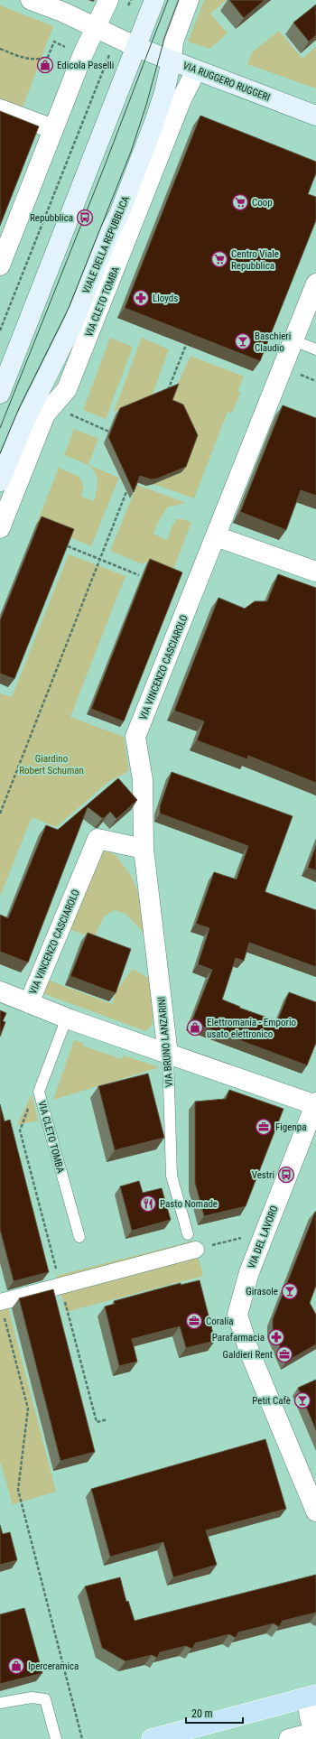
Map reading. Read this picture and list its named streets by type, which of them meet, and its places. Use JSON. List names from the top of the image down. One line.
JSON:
{"streets":{"main road":["VIA RUGGERO RUGGERI","VIALE DELLA REPUBBLICA"],"street":["VIA CLETO TOMBA","VIA VINCENZO CASCIAROLO","VIA BRUNO LANZARINI","VIA DEL LAVORO"]},"crossings":[["VIA RUGGERO RUGGERI","VIALE DELLA REPUBBLICA"],["VIA RUGGERO RUGGERI","VIA CLETO TOMBA"],["VIA VINCENZO CASCIAROLO","VIA BRUNO LANZARINI"],["VIA BRUNO LANZARINI","VIA DEL LAVORO"]],"parks":["Giardino Robert Schuman"],"places":{"shop":["Edicola Paselli","Elettromania - Emporio usato elettronico","Iperceramica"],"supermarket":["Coop","Centro Viale Repubblica"],"bus stop":["Repubblica","Vestri"],"pharmacy":["Lloyds","Parafarmacia"],"bar":["Baschieri Claudio","Girasole","Petit Cafè"],"office":["Figenpa","Coralia","Galdieri Rent"],"restaurant":["Pasto Nomade"]},"scale_bar":"20 m"}
